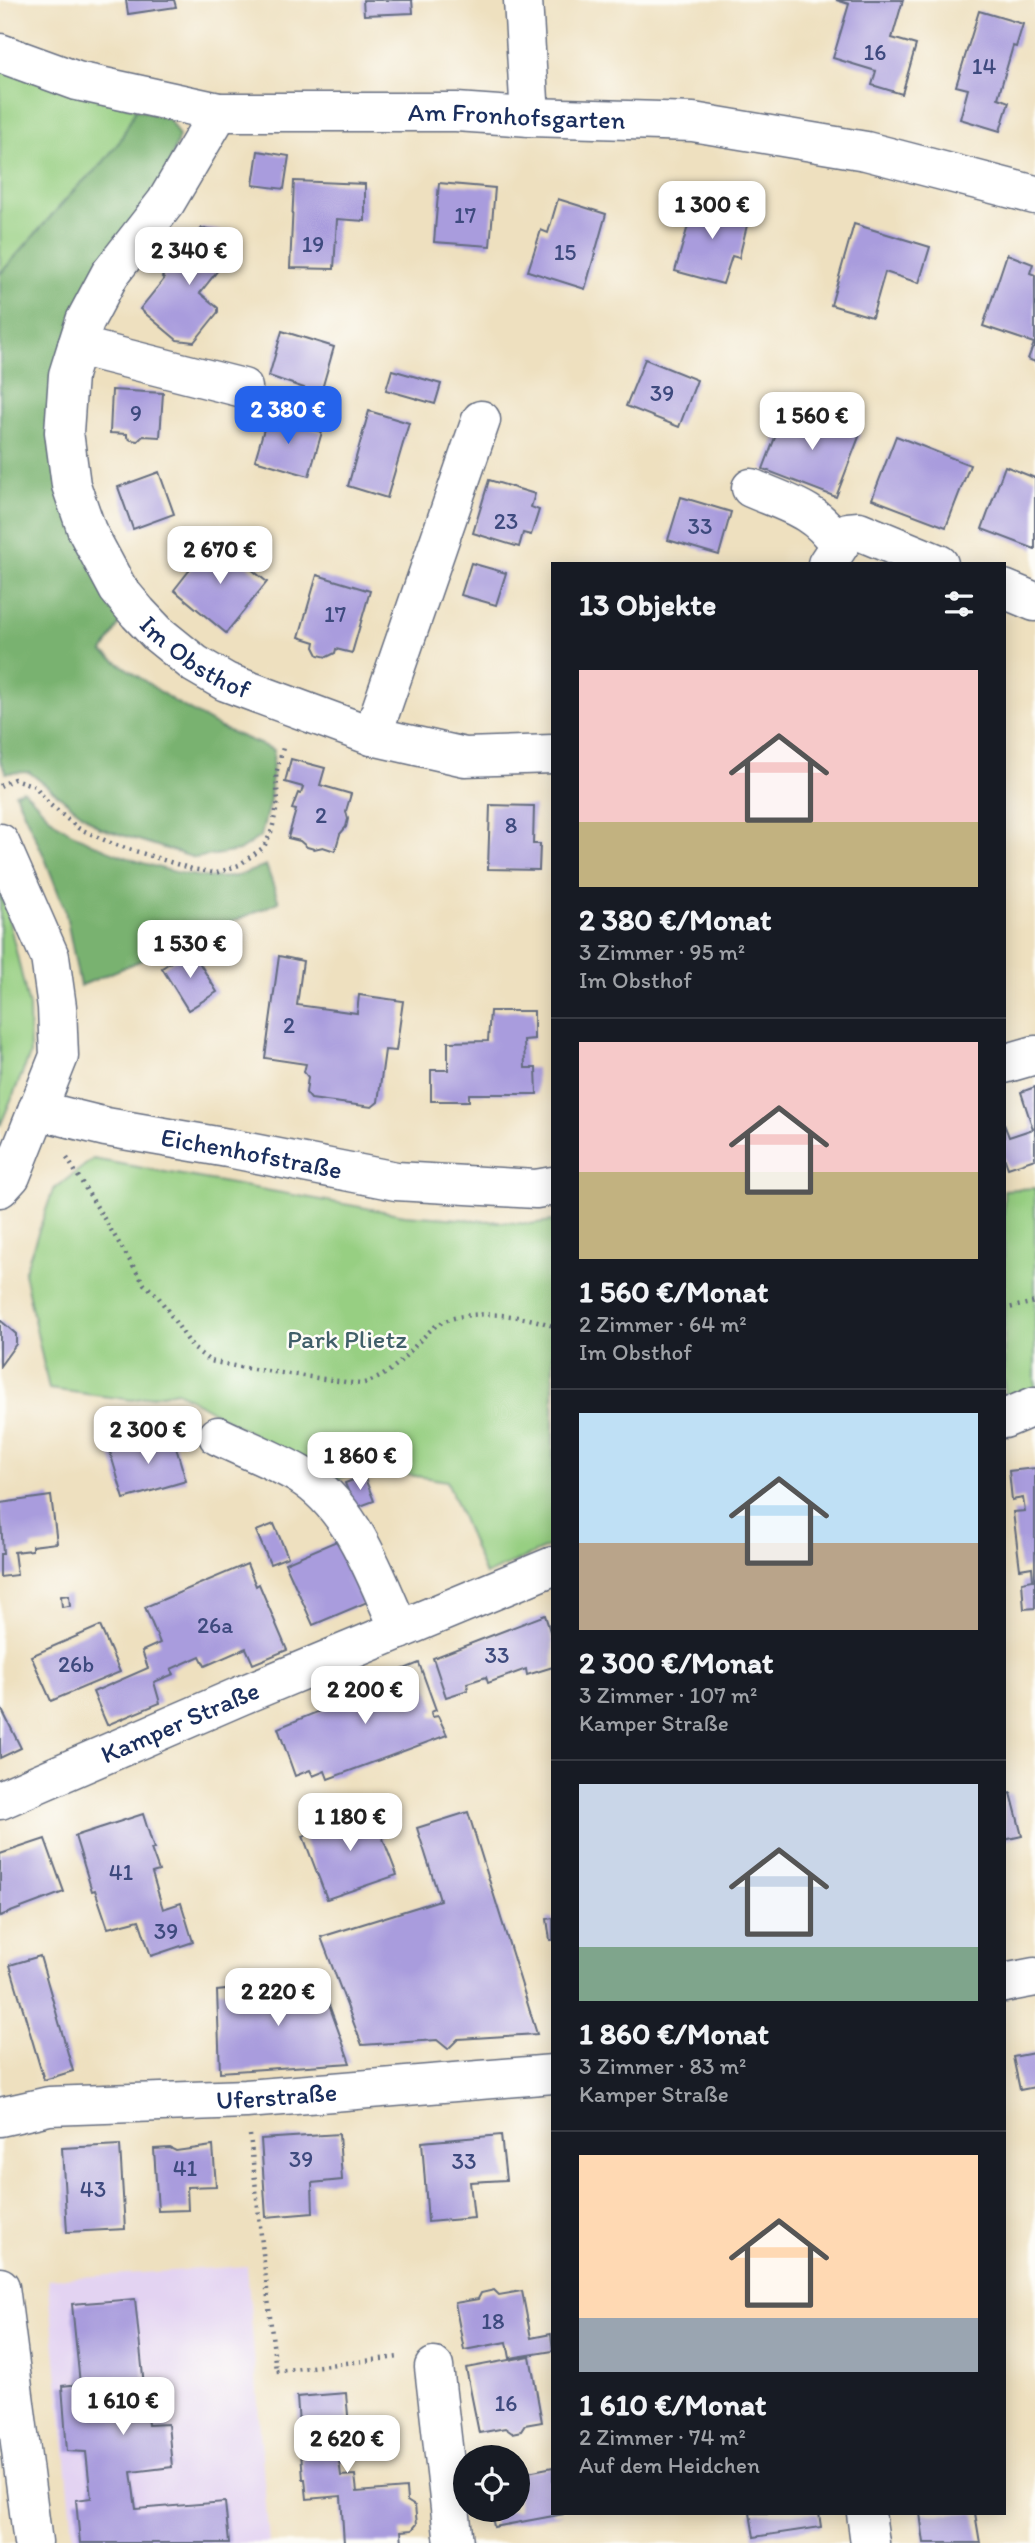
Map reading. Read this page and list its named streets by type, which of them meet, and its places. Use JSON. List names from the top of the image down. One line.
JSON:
{"streets":{"street":["Am Fronhofsgarten","Im Obsthof","Eichenhofstraße","Kamper Straße","Uferstraße"]},"crossings":[["Am Fronhofsgarten","Im Obsthof"]],"parks":["Park Plietz"],"house_numbers":["16","14","17","19","15","39","9","23","33","17","2","8","2","26a","33","26b","41","39","39","33","41","43","18","16"],"page":{"price":["1 300 €","2 340 €","2 380 €","1 560 €","2 670 €","1 530 €","2 300 €","1 860 €","2 200 €","1 180 €","2 220 €","1 610 €","2 620 €"],"heading":"13 Objekte","list":[{"name":"2 380 €/Monat","note":"3 Zimmer · 95 m² · Im Obsthof"},{"name":"1 560 €/Monat","note":"2 Zimmer · 64 m² · Im Obsthof"},{"name":"2 300 €/Monat","note":"3 Zimmer · 107 m² · Kamper Straße"},{"name":"1 860 €/Monat","note":"3 Zimmer · 83 m² · Kamper Straße"},{"name":"1 610 €/Monat","note":"2 Zimmer · 74 m² · Auf dem Heidchen"}]}}
